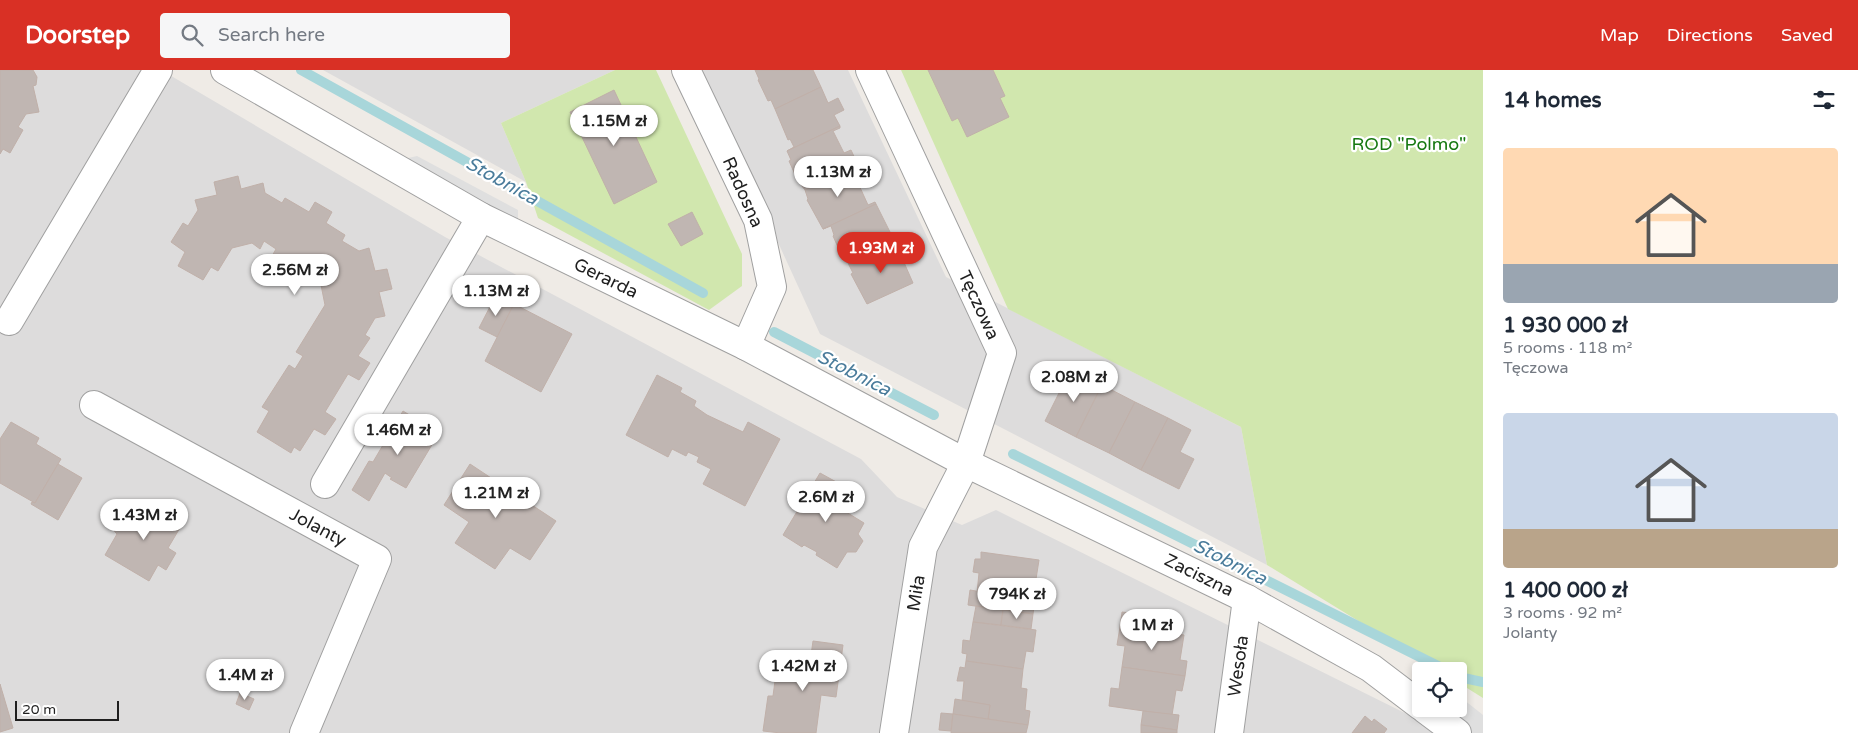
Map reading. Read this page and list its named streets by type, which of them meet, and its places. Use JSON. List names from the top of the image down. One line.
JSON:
{"streets":{"street":["Radosna","Gerarda","Tęczowa","Jolanty","Zaciszna","Miła","Wesoła"]},"crossings":[["Radosna","Gerarda"],["Gerarda","Tęczowa"],["Gerarda","Zaciszna"],["Gerarda","Miła"],["Tęczowa","Zaciszna"],["Tęczowa","Miła"],["Zaciszna","Miła"],["Zaciszna","Wesoła"]],"water":["Stobnica"],"parks":["ROD \"Polmo\""],"scale_bar":"20 m","page":{"header":"Doorstep","search":"Search here","nav":["Map","Directions","Saved"],"heading":"14 homes","price":["1.15M zł","1.13M zł","1.93M zł","2.56M zł","1.13M zł","2.08M zł","1.46M zł","1.21M zł","2.6M zł","1.43M zł","794K zł","1M zł","1.42M zł","1.4M zł"],"list":[{"name":"1 930 000 zł","note":"5 rooms · 118 m² · Tęczowa"},{"name":"1 400 000 zł","note":"3 rooms · 92 m² · Jolanty"}],"scale":"20 m"}}
